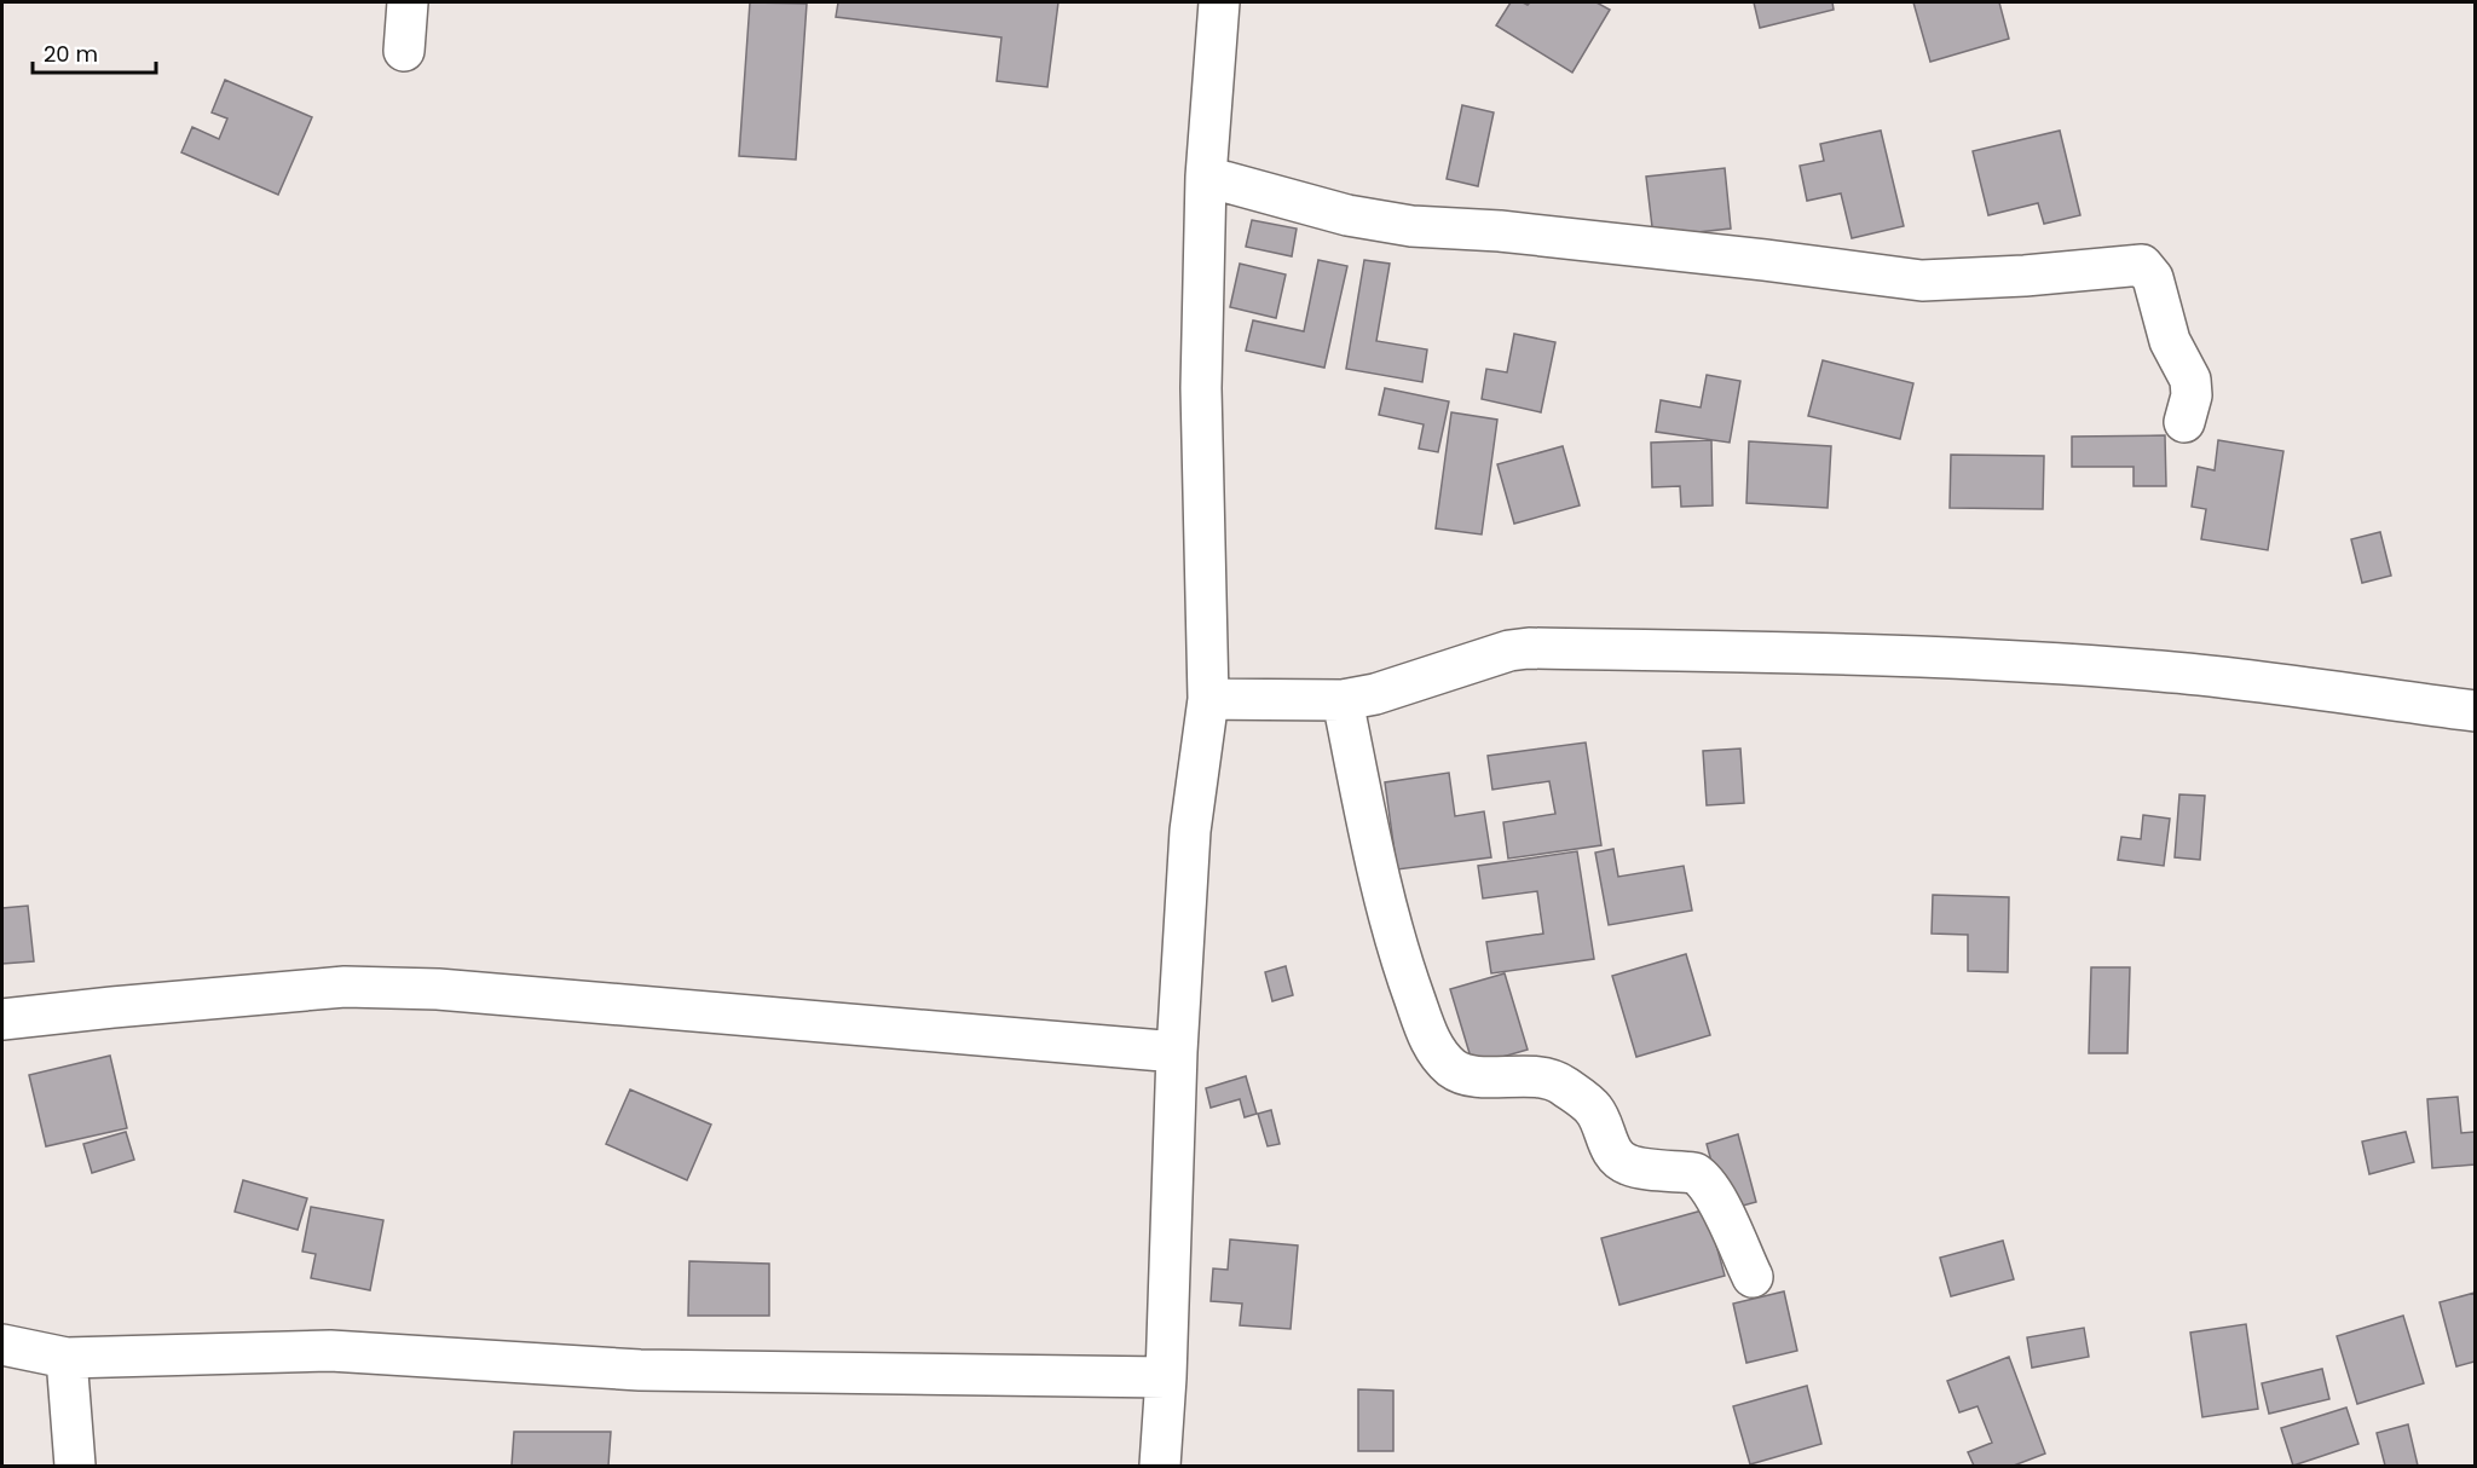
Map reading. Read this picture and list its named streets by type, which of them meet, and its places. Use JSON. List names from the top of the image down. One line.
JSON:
{"scale_bar":"20 m"}
